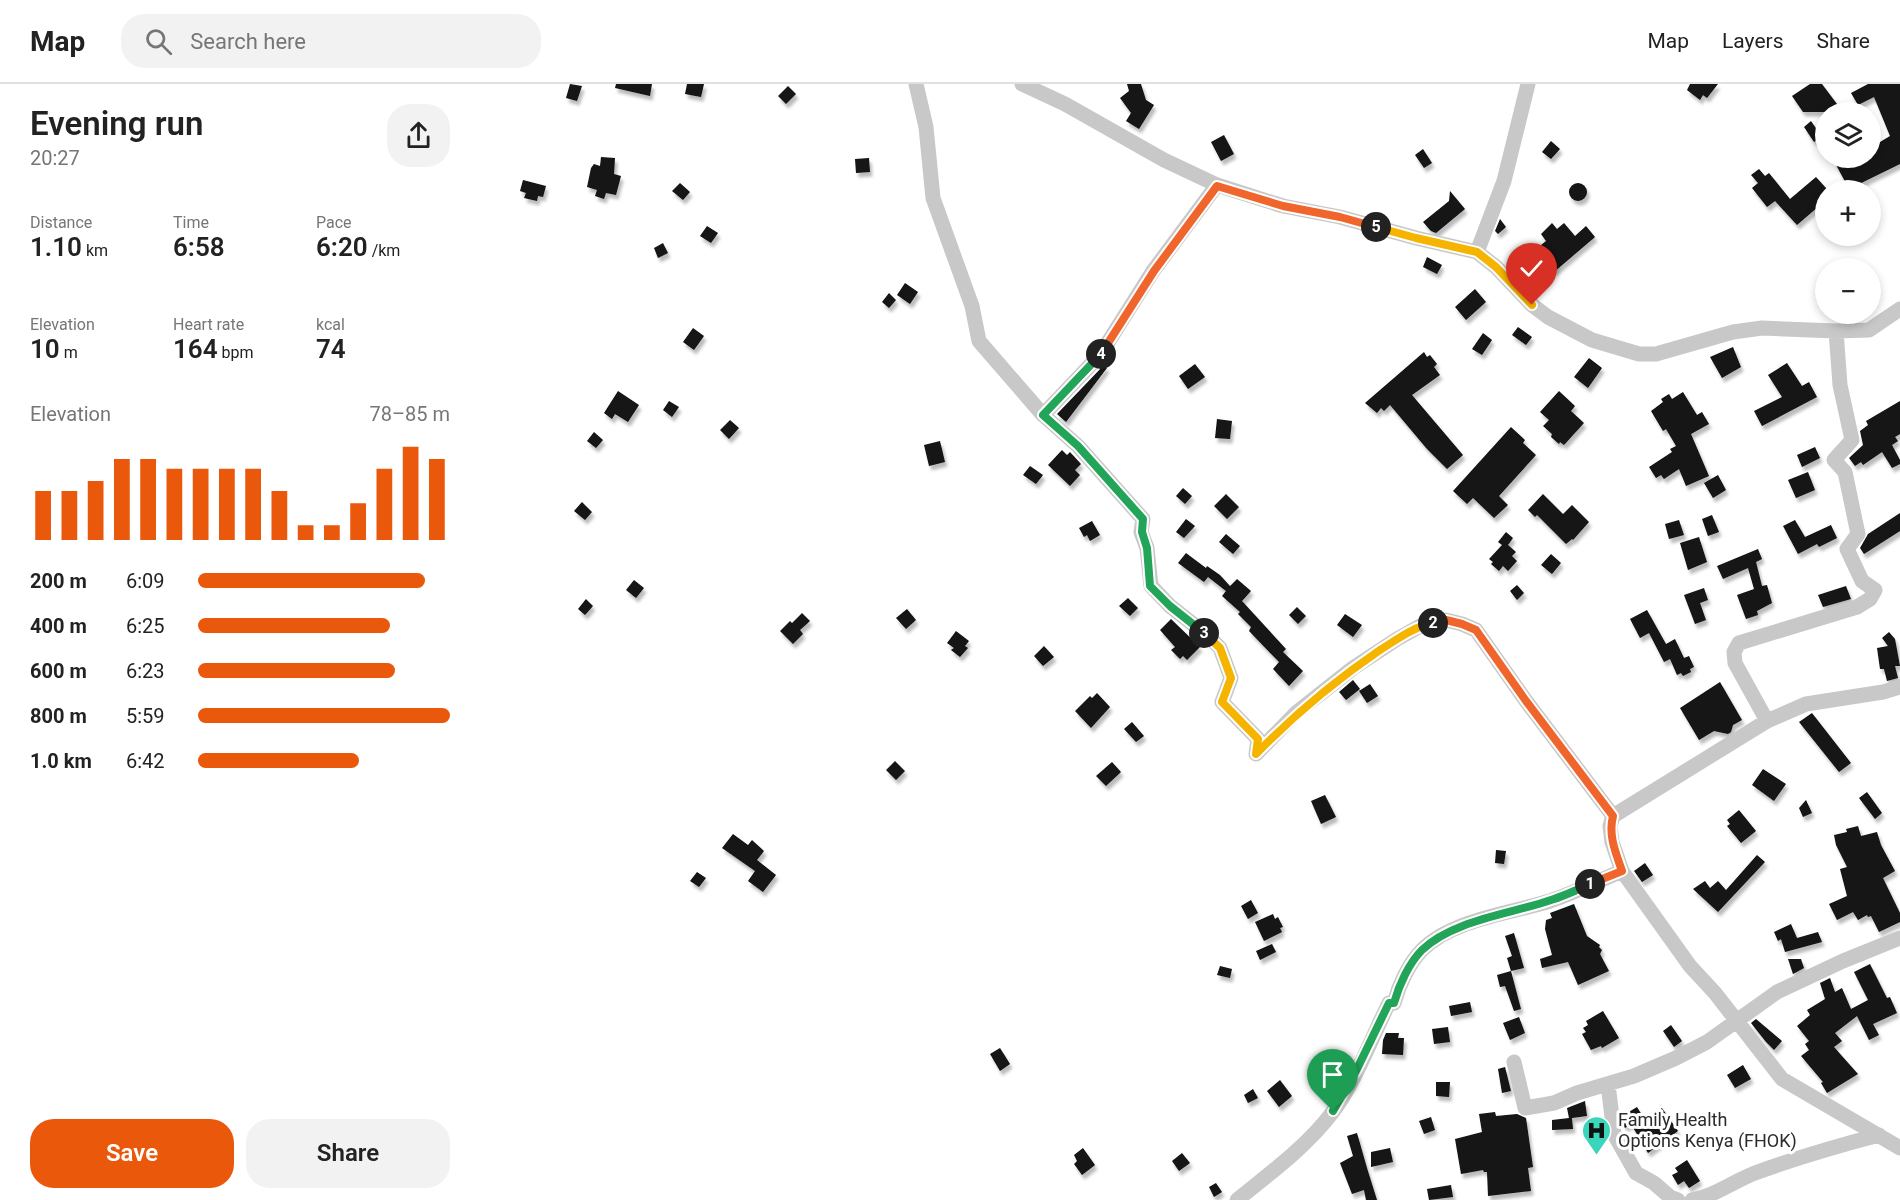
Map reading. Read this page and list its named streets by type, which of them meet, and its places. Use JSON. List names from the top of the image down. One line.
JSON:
{"places":{"hospital":["Family Health Options Kenya (FHOK)"]},"page":{"header":"Map","search":"Search here","nav":["Map","Layers","Share"],"heading":["Evening run","20:27"],"map_buttons":["+","−"],"stats":[["Distance","1.10 km"],["Time","6:58"],["Pace","6:20 /km"],["Elevation","10 m"],["Heart rate","164 bpm"],["kcal","74"]],"pins":["5","4","2","3","1"],"chart":["Elevation","78–85 m"],"list":[{"name":"200 m","note":"6:09"},{"name":"400 m","note":"6:25"},{"name":"600 m","note":"6:23"},{"name":"800 m","note":"5:59"},{"name":"1.0 km","note":"6:42"}],"buttons":["Save","Share"]}}
